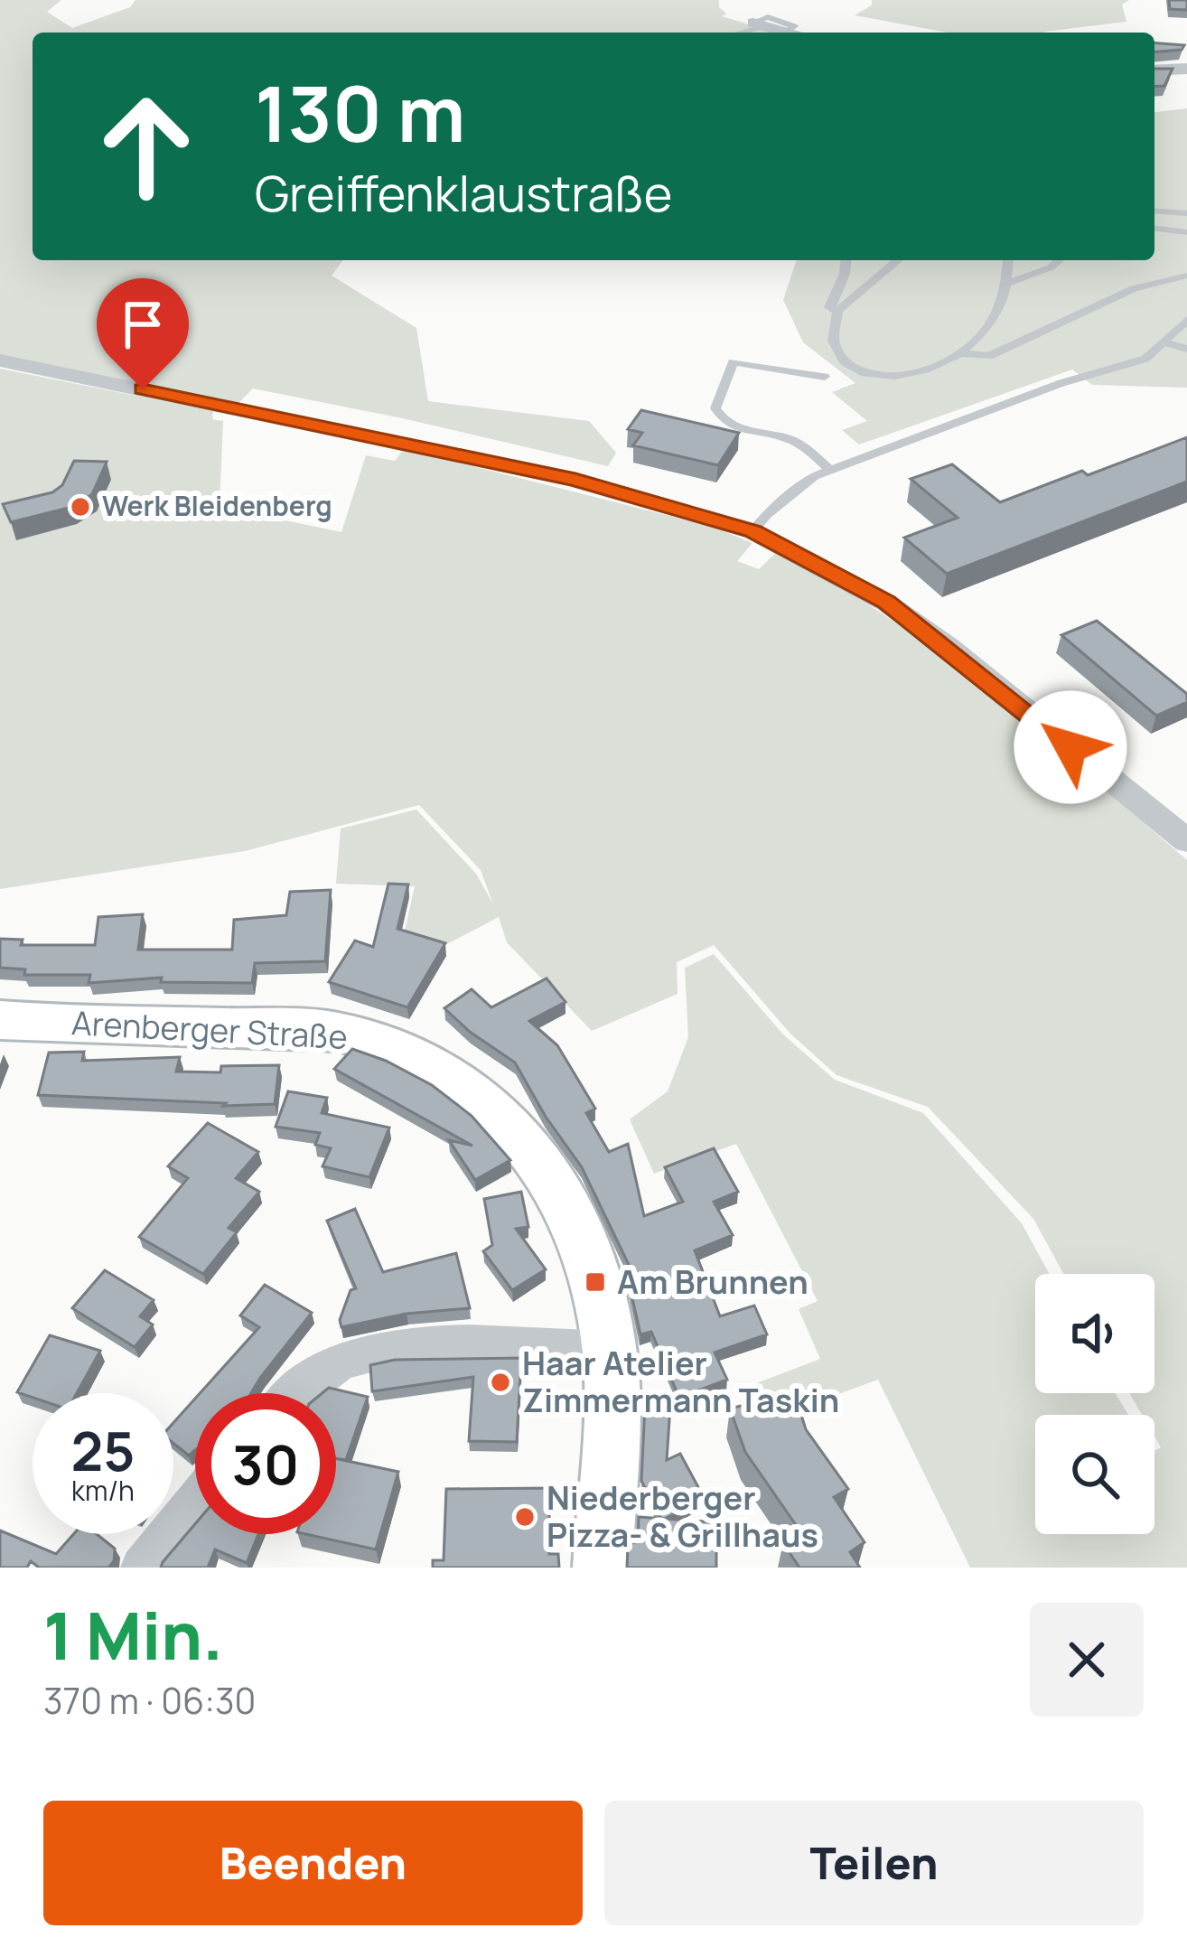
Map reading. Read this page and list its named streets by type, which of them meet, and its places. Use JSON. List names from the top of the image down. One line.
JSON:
{"streets":{"main road":["Arenberger Straße"]},"places":{"other":["Werk Bleidenberg","Haar Atelier Zimmermann Taskin","Niederberger Pizza- & Grillhaus"],"transit":["Am Brunnen"]},"page":{"turn":["130 m","Greiffenklaustraße"],"speed":"25 km/h","limit":"30","heading":["1 Min.","370 m · 06:30"],"buttons":["Beenden","Teilen"]}}
